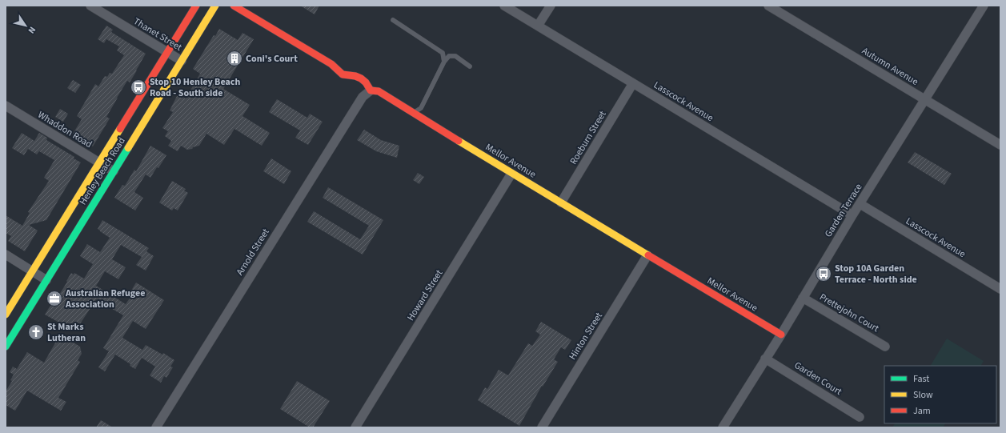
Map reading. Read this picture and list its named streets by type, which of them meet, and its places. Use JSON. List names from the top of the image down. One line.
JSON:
{"streets":{"main road":["Mellor Avenue","Henley Beach Road"],"street":["Thanet Street","Autumn Avenue","Lasscock Avenue","Whaddon Road","Roeburn Street","Garden Terrace","Arnold Street","Howard Street","Prettejohn Court","Hinton Street","Garden Court"]},"crossings":[["Thanet Street","Henley Beach Road"],["Autumn Avenue","Garden Terrace"],["Lasscock Avenue","Roeburn Street"],["Lasscock Avenue","Garden Terrace"],["Whaddon Road","Henley Beach Road"],["Roeburn Street","Mellor Avenue"],["Mellor Avenue","Garden Terrace"],["Mellor Avenue","Arnold Street"],["Mellor Avenue","Howard Street"],["Mellor Avenue","Hinton Street"],["Garden Terrace","Prettejohn Court"],["Garden Terrace","Garden Court"]],"places":{"building":["Coni's Court"],"bus stop":["Stop 10 Henley Beach Road - South side","Stop 10A Garden Terrace - North side"],"office":["Australian Refugee Association"],"church":["St Marks Lutheran"]},"legend":["Fast","Slow","Jam"],"north":"bottom right"}
